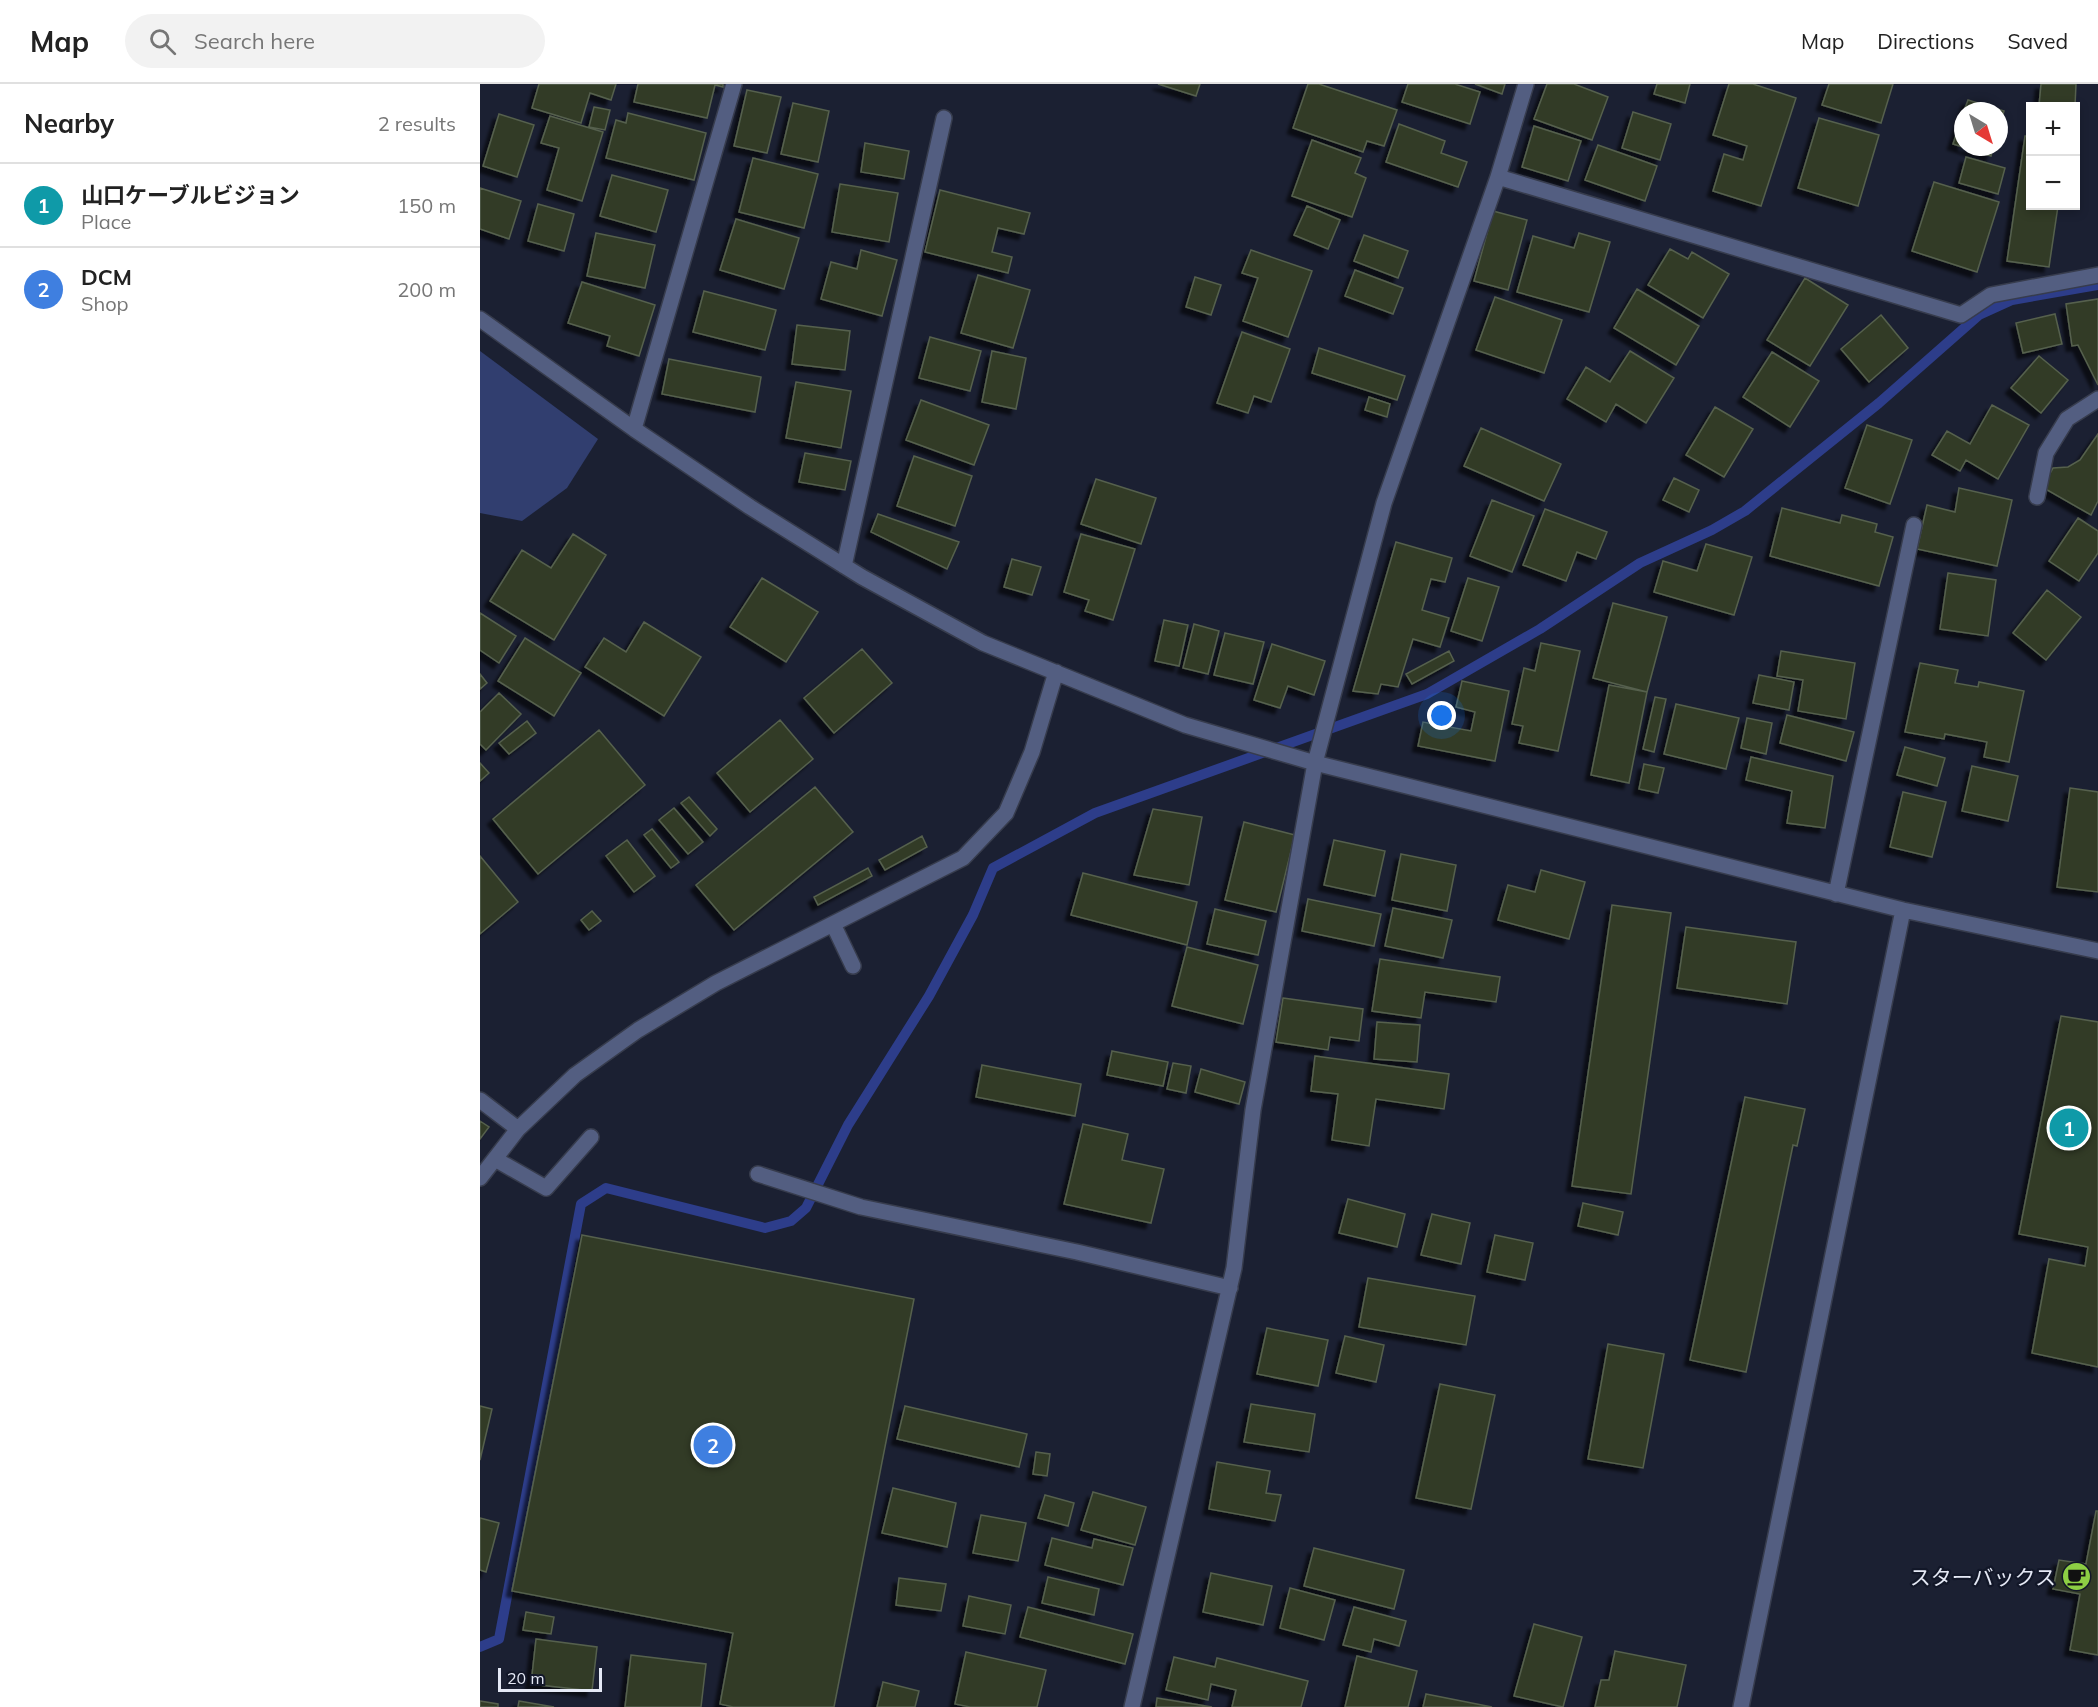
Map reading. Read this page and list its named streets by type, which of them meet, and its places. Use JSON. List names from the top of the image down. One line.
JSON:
{"places":{"cafe":["スターバックス"]},"scale_bar":"20 m","north":"bottom right","page":{"header":"Map","search":"Search here","nav":["Map","Directions","Saved"],"heading":["Nearby","2 results"],"map_buttons":["+","−"],"list":[{"mark":"1","name":"山口ケーブルビジョン","note":"Place","value":"150 m"},{"mark":"2","name":"DCM","note":"Shop","value":"200 m"}],"pins":["1","2"],"scale":"20 m"}}
